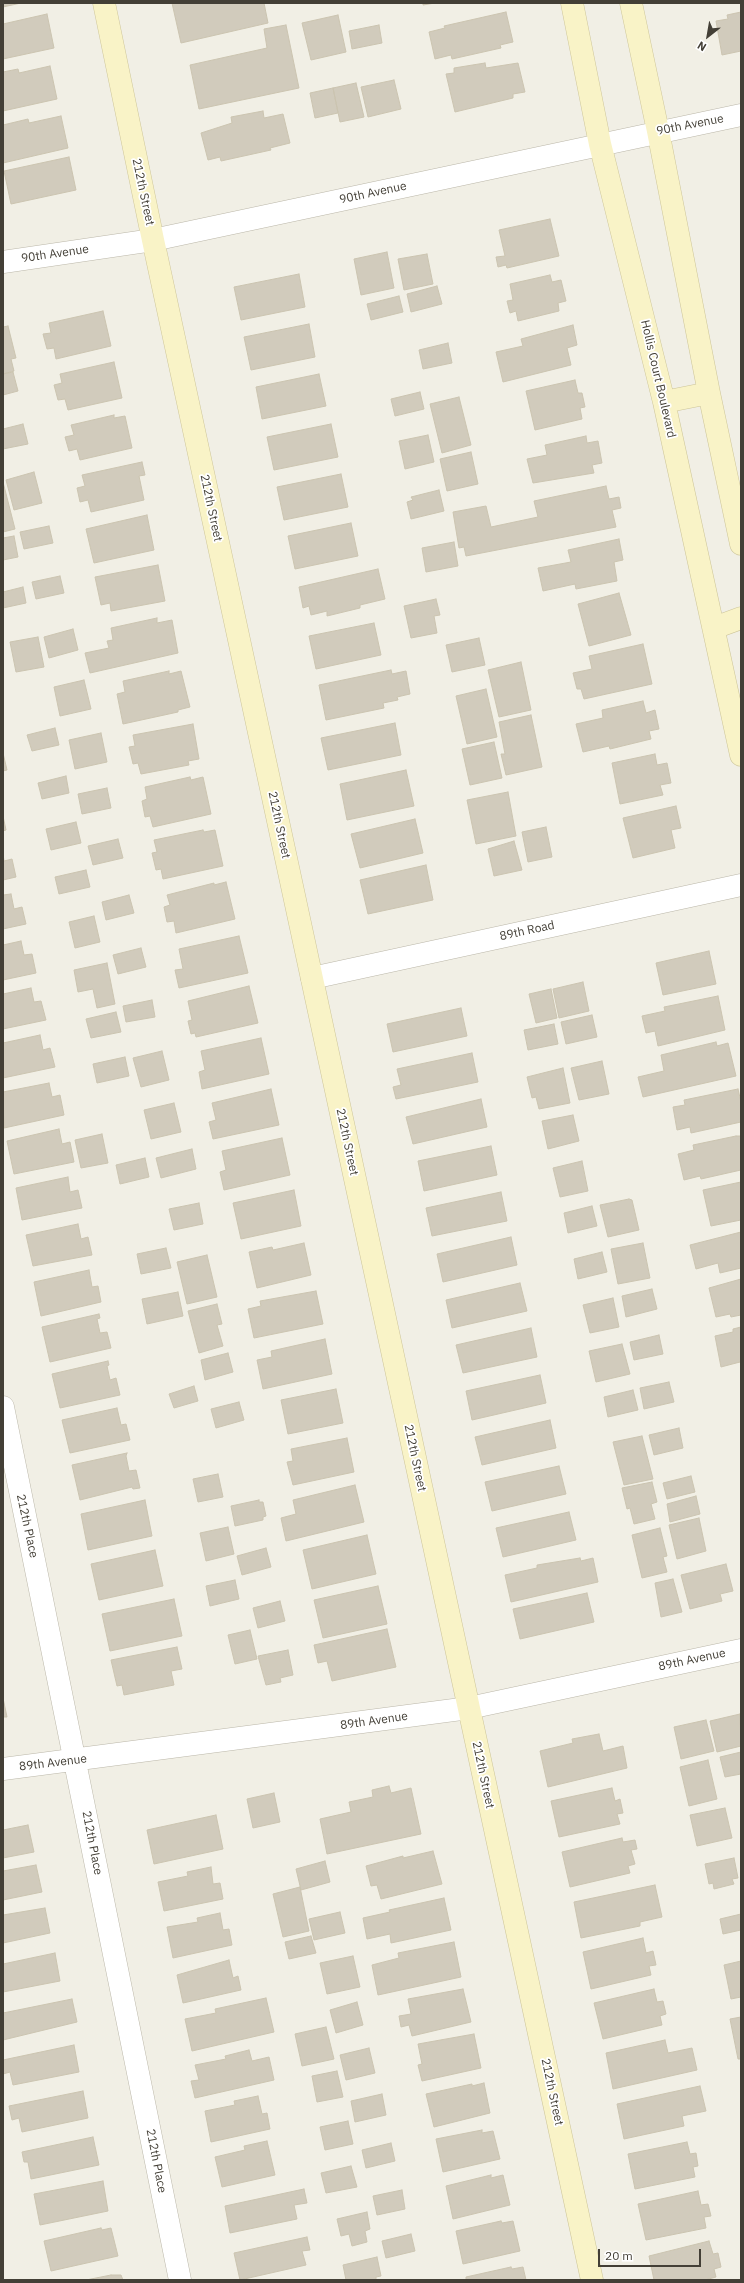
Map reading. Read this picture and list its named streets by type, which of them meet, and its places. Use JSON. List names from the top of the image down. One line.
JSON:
{"streets":{"main road":["212th Street","Hollis Court Boulevard"],"street":["90th Avenue","89th Road","212th Place","89th Avenue"]},"crossings":[["90th Avenue","212th Street"],["90th Avenue","Hollis Court Boulevard"],["212th Street","89th Road"],["212th Street","89th Avenue"],["212th Place","89th Avenue"]],"scale_bar":"20 m","north":"bottom left"}
